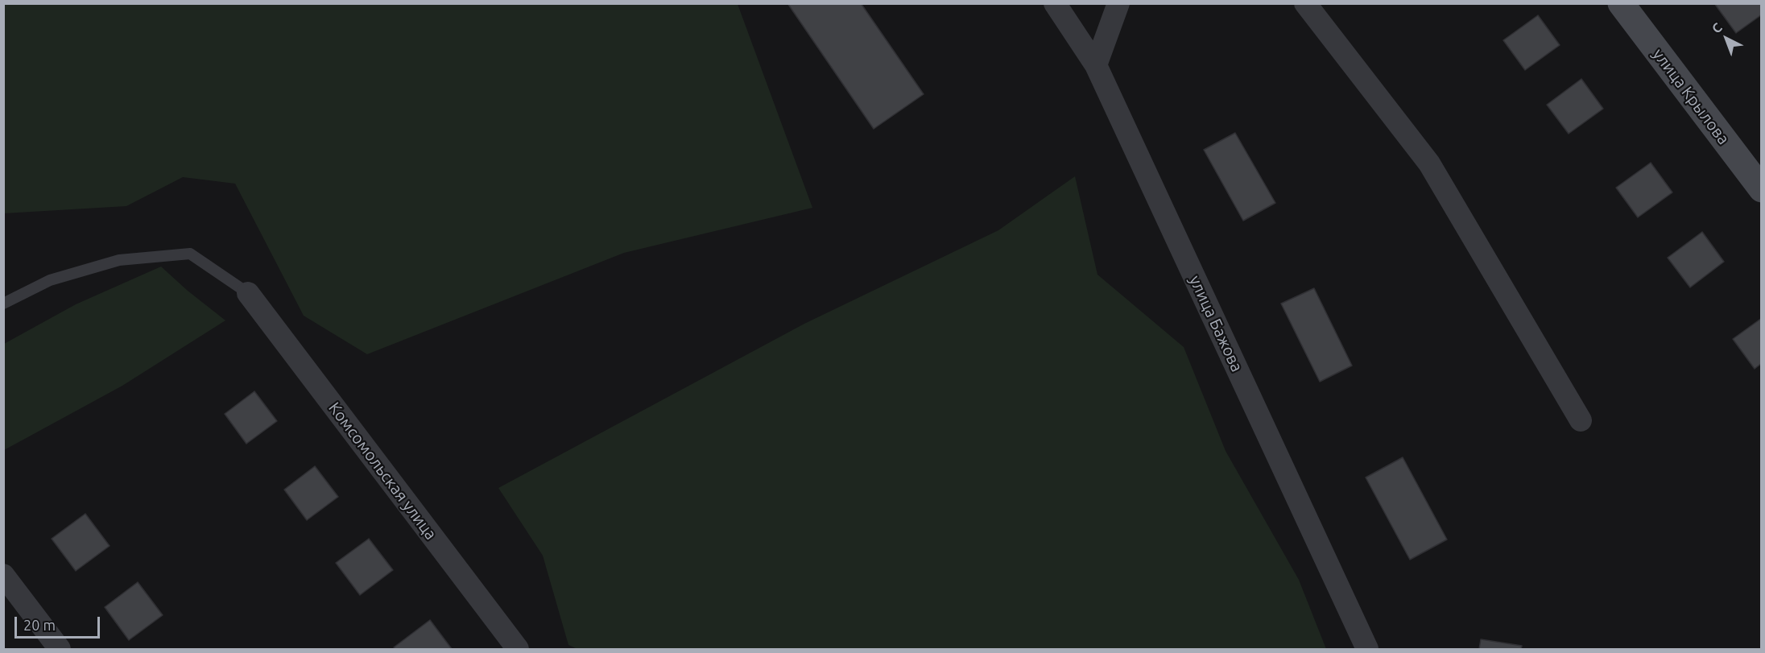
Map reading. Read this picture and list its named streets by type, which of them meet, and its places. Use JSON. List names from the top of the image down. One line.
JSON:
{"streets":{"main road":["улица Крылова"],"street":["улица Бажова","Комсомольская улица"]},"scale_bar":"20 m","north":"top left"}
